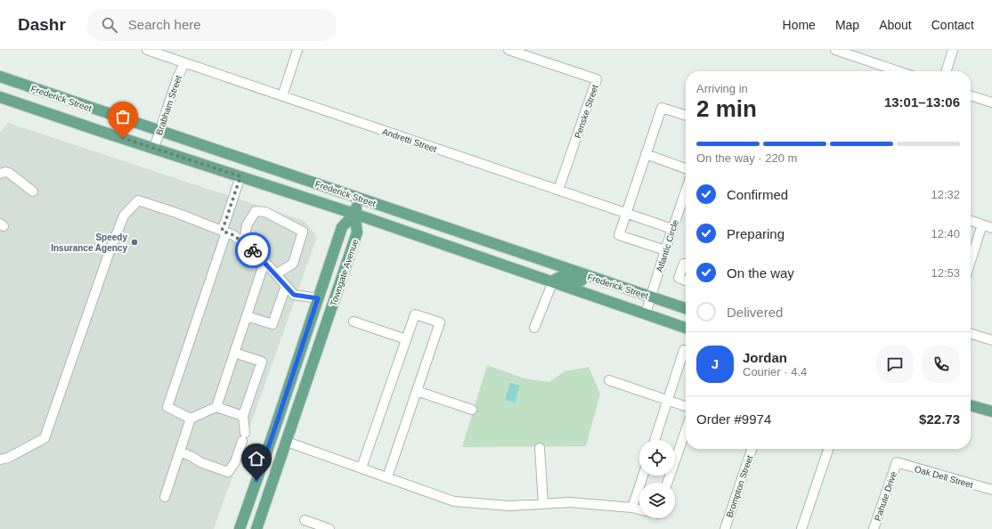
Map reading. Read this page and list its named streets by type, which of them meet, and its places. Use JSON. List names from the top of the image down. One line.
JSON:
{"streets":{"main road":["Frederick Street","Towngate Avenue"],"street":["Brabham Street","Penske Street","Andretti Street","Atlantic Circle","Oak Dell Street","Brompton Street","Pahute Drive"]},"crossings":[["Frederick Street","Brabham Street"],["Frederick Street","Atlantic Circle"],["Frederick Street","Towngate Avenue"],["Brabham Street","Andretti Street"],["Penske Street","Andretti Street"],["Andretti Street","Atlantic Circle"],["Oak Dell Street","Pahute Drive"]],"places":["Speedy Insurance Agency"],"page":{"header":"Dashr","search":"Search here","nav":["Home","Map","About","Contact"],"heading":["2 min","Arriving in","13:01–13:06"],"panel":["Jordan","Courier · 4.4","Order #9974","$22.73"],"bar":"On the way · 220 m","list":[["Confirmed","12:32"],["Preparing","12:40"],["On the way","12:53"],"Delivered"],"round":"J"}}
